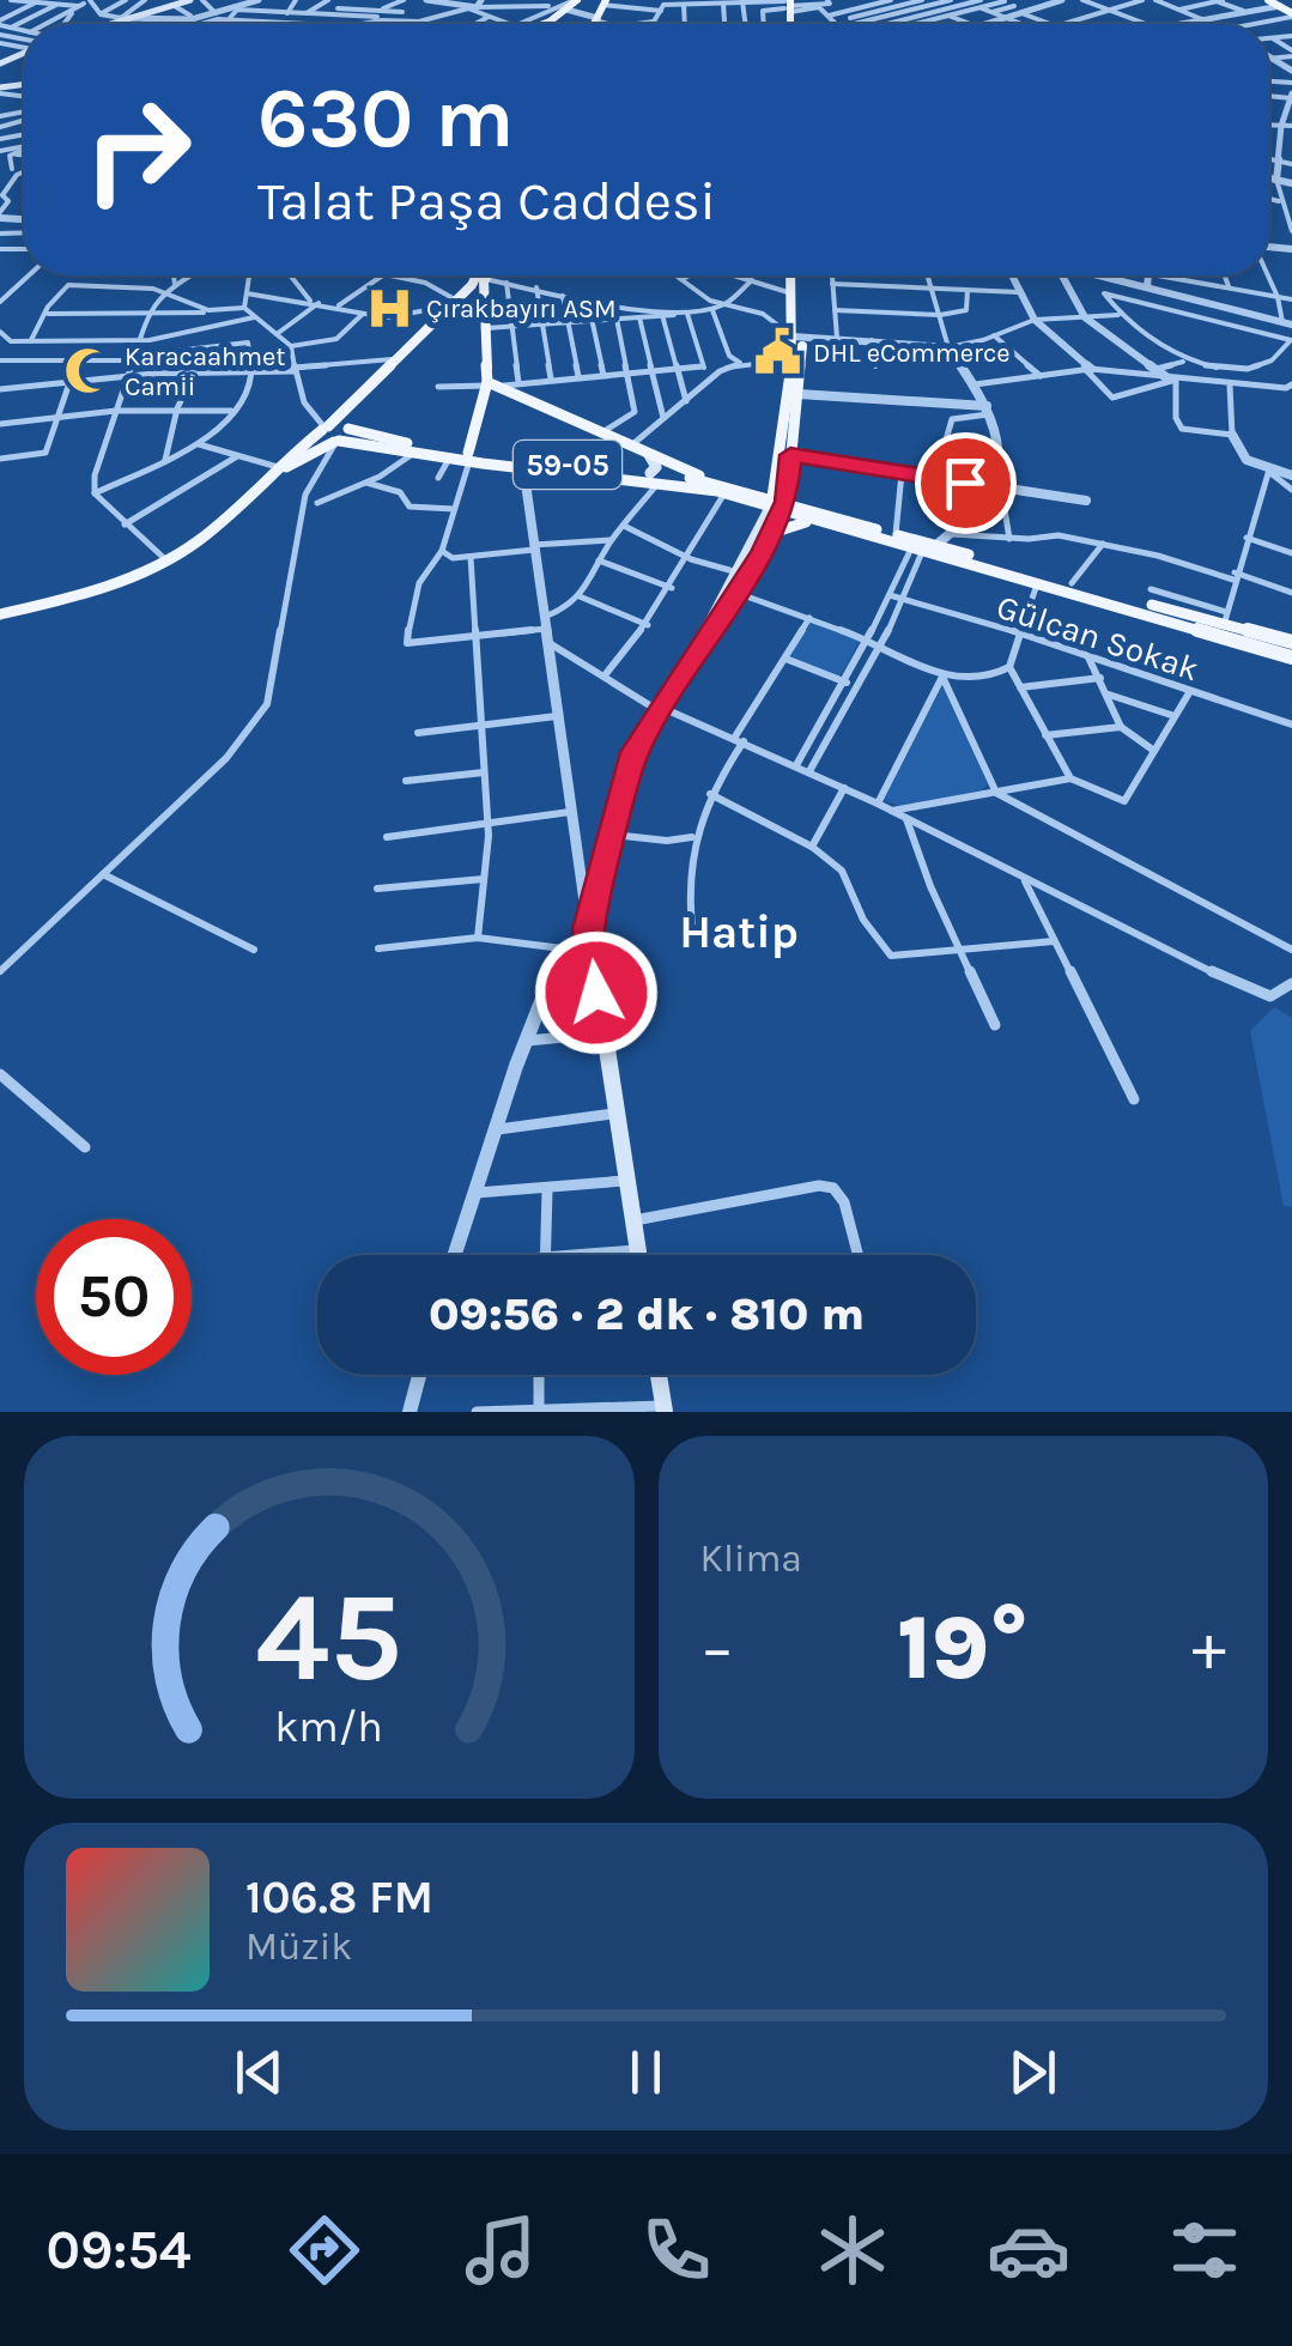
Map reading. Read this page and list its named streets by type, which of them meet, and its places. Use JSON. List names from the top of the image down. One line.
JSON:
{"streets":{"main road":["59-05"],"street":["Gülcan Sokak"]},"districts":["Hatip"],"places":{"hospital":["Çırakbayırı ASM"],"public building":["DHL eCommerce"],"mosque":["Karacaahmet Camii"]},"page":{"turn":["630 m","Talat Paşa Caddesi"],"limit":"50","trip":"09:56 · 2 dk · 810 m","tile":"Klima","heat":["−","19°","+"],"song":["106.8 FM","Müzik"],"tabs":"09:54","gauge":["45","km/h"]}}
